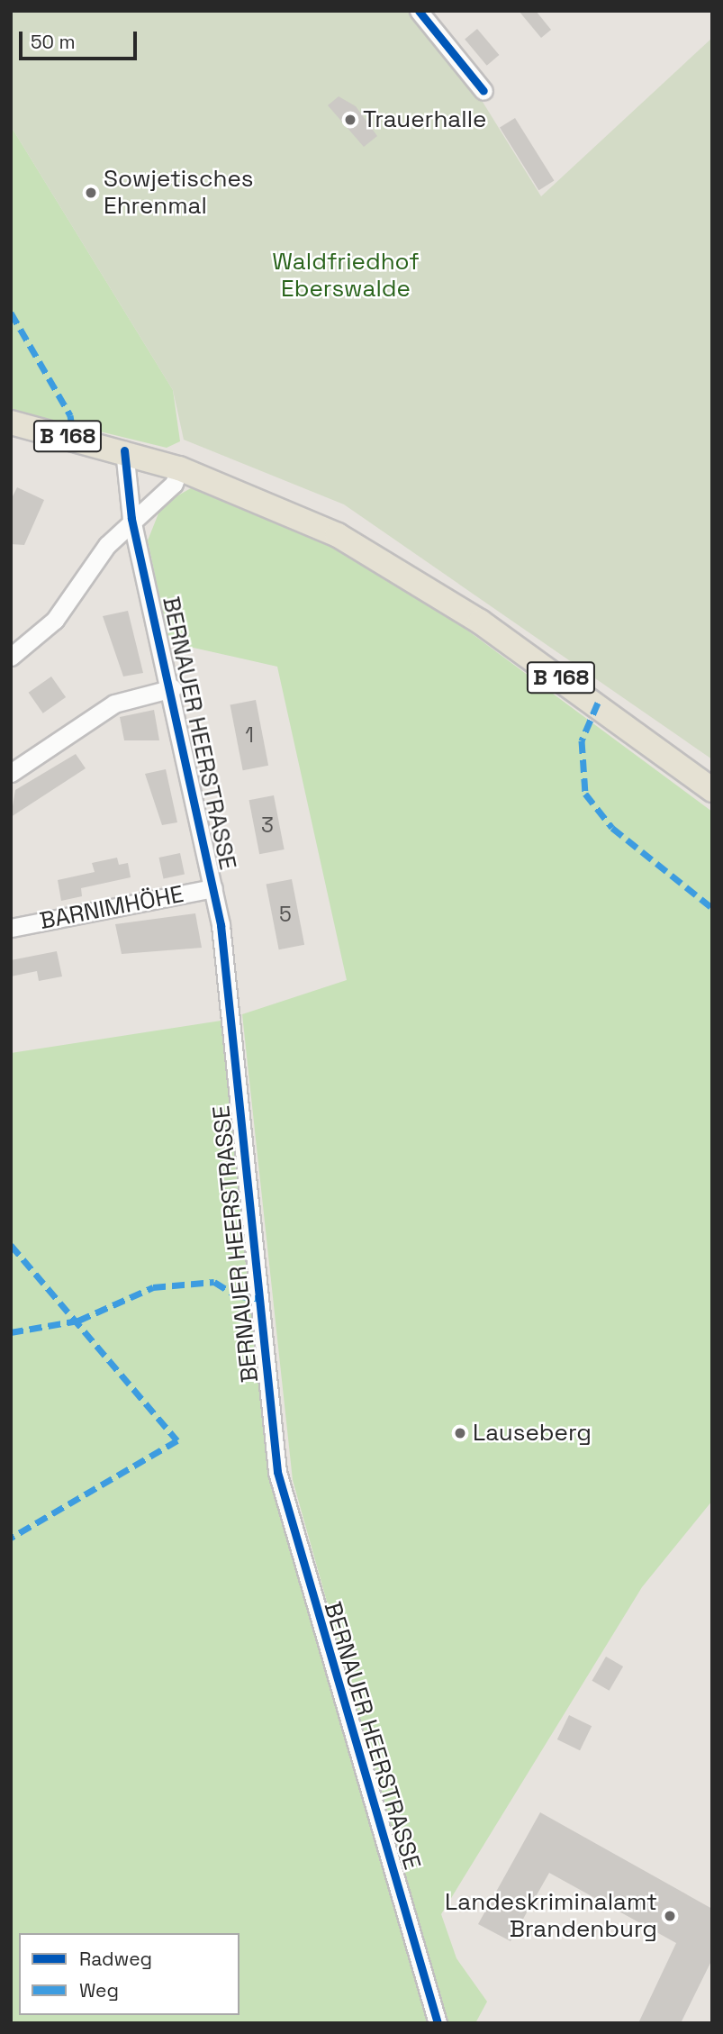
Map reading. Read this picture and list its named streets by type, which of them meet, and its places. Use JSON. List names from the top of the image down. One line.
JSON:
{"streets":{"main road":["B 168"],"street":["BERNAUER HEERSTRASSE","BARNIMHÖHE"]},"crossings":[["B 168","BERNAUER HEERSTRASSE"],["BERNAUER HEERSTRASSE","BARNIMHÖHE"]],"parks":["Waldfriedhof Eberswalde"],"places":["Trauerhalle","Sowjetisches Ehrenmal","Lauseberg","Landeskriminalamt Brandenburg"],"house_numbers":["1","3","5"],"legend":["Radweg","Weg"],"scale_bar":"50 m"}
